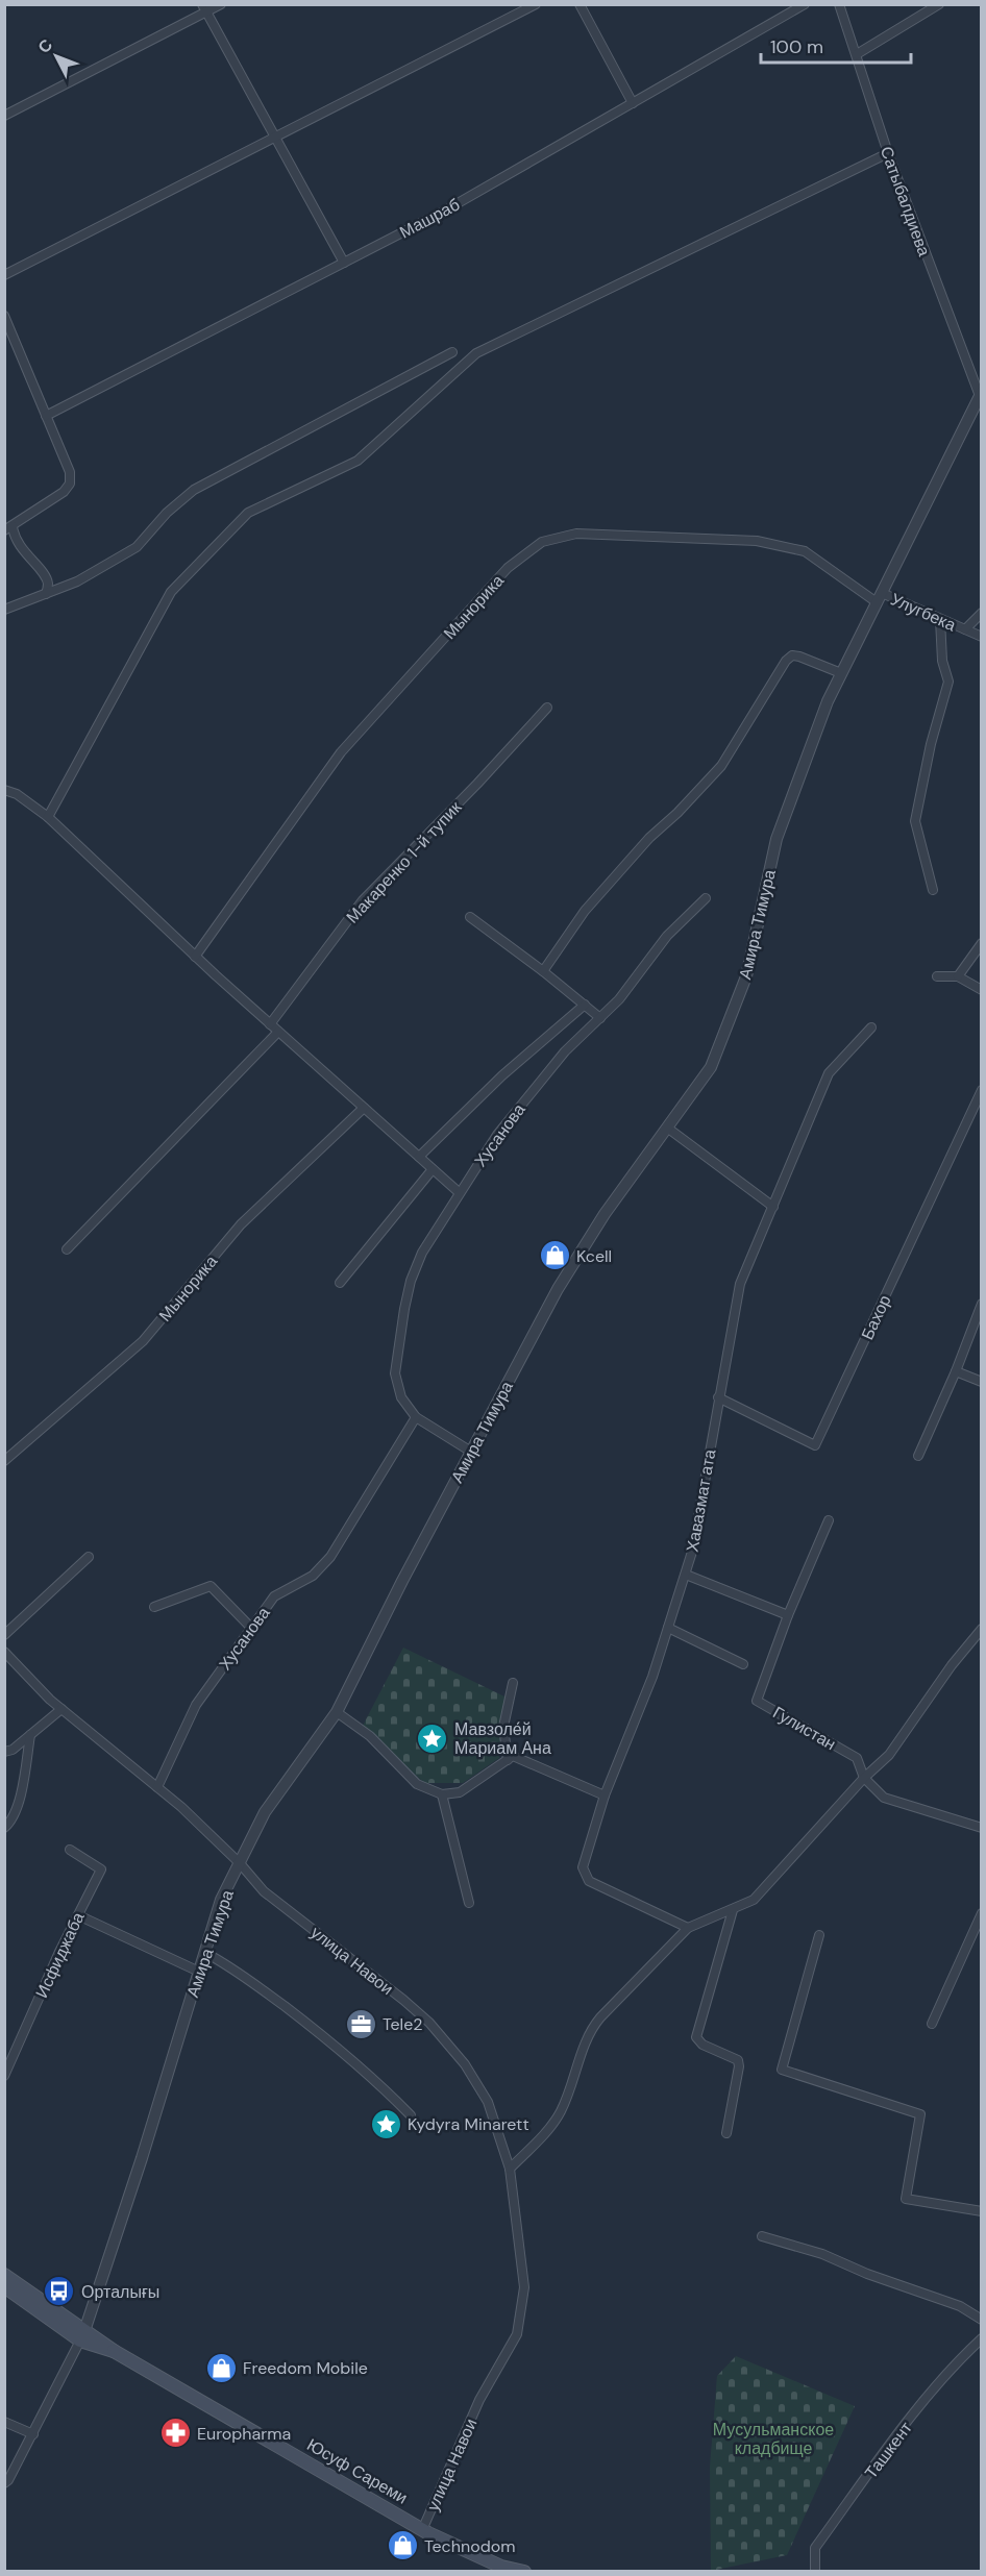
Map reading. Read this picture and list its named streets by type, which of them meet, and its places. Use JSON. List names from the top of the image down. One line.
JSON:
{"streets":{"main road":["Юсуф Сареми"],"street":["Сатыбалдиева","Машраб","Мынорика","Улугбека","Макаренко 1-й тупик","Амира Тимура","Хусанова","Бахор","Хавазмат ата","Гулистан","Исфиджаба","улица Навои","Ташкент"]},"crossings":[["Сатыбалдиева","Амира Тимура"],["Мынорика","Улугбека"],["Мынорика","Амира Тимура"],["Улугбека","Амира Тимура"],["Амира Тимура","Хусанова"],["Амира Тимура","улица Навои"],["Амира Тимура","Юсуф Сареми"],["Хусанова","улица Навои"],["Бахор","Хавазмат ата"],["улица Навои","Юсуф Сареми"]],"parks":["Мусульманское кладбище"],"places":{"shop":["Kcell","Freedom Mobile","Technodom"],"place":["Мавзоле́й Мариам Ана","Kydyra Minarett"],"office":["Tele2"],"bus stop":["Орталығы"],"pharmacy":["Europharma"]},"scale_bar":"100 m","north":"top left"}
